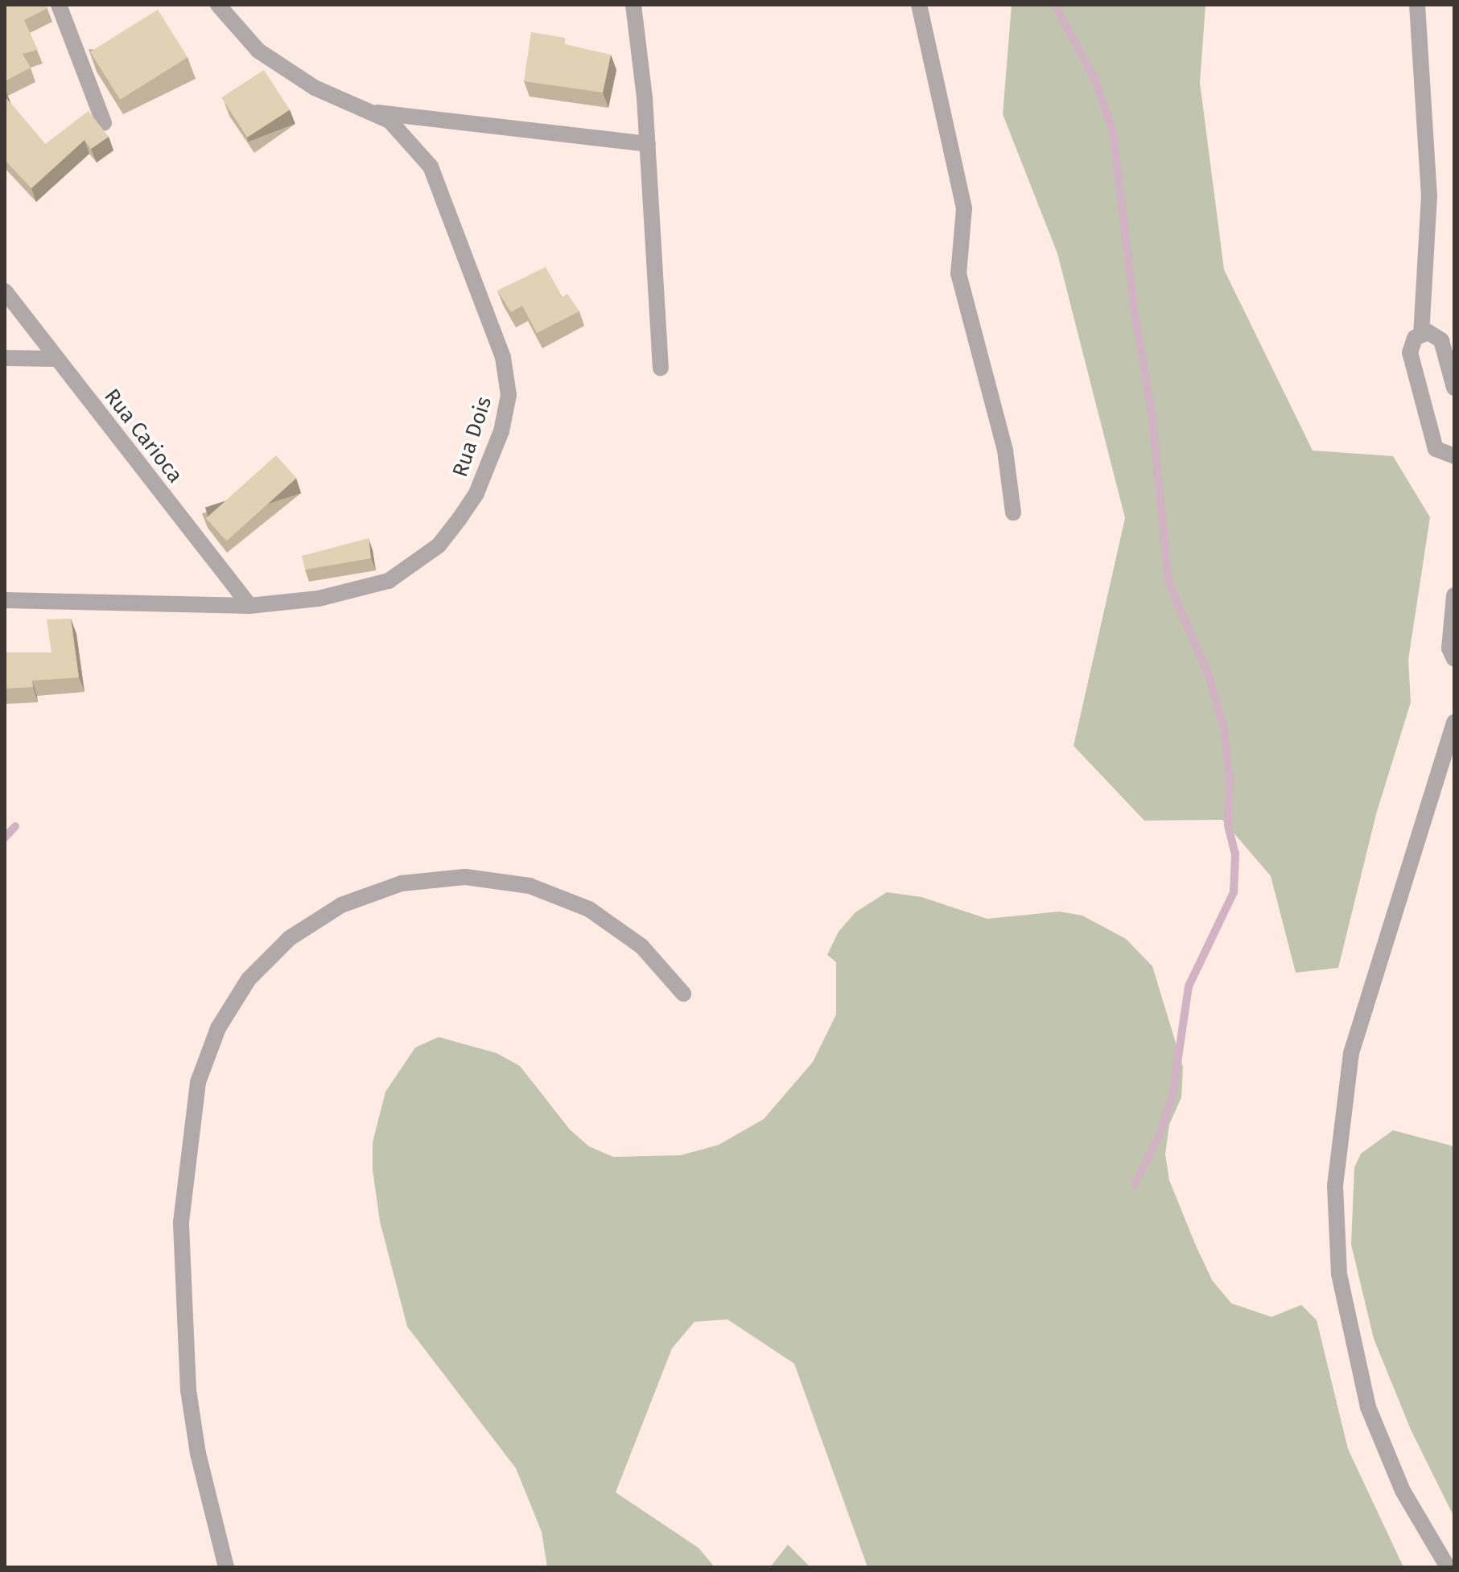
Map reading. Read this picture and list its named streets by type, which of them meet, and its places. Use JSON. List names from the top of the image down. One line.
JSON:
{"streets":{"street":["Rua Carioca","Rua Dois"]},"crossings":[["Rua Carioca","Rua Dois"]]}
